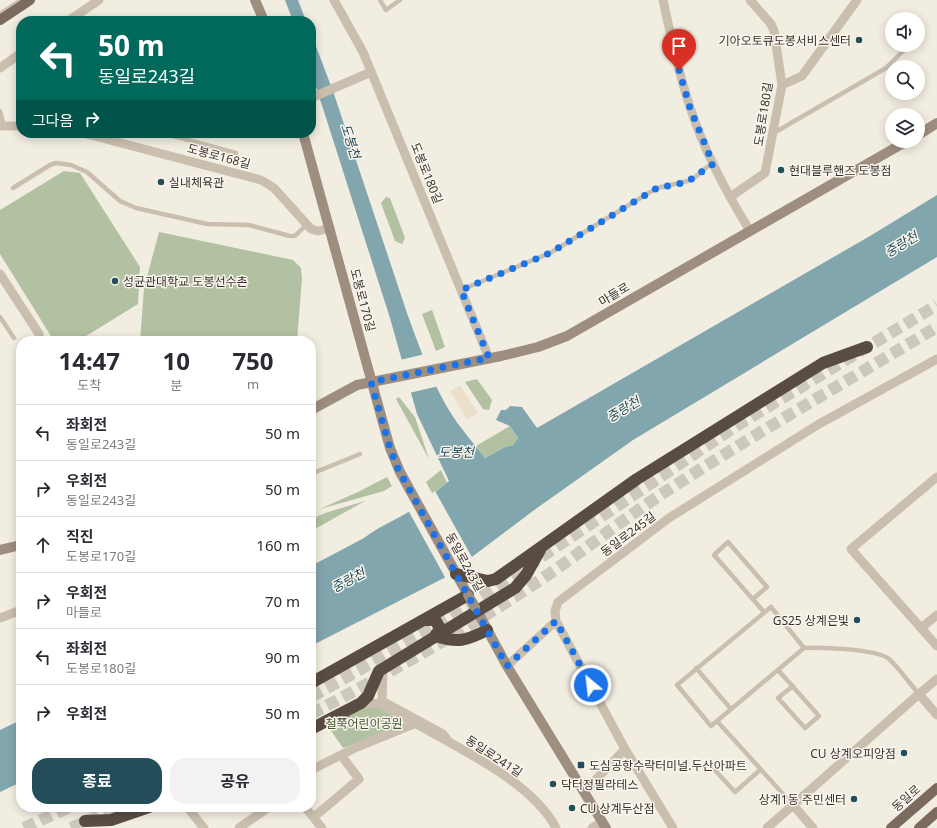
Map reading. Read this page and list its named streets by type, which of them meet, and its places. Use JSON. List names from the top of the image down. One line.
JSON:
{"streets":{"main road":["마들로","도봉로170길","동일로243길","동일로"],"street":["도봉로180길","도봉로168길","동일로245길","동일로241길"]},"crossings":[["도봉로180길","마들로"],["마들로","도봉로170길"],["도봉로170길","동일로243길"]],"water":["도봉천","중랑천"],"parks":["철쭉어린이공원"],"places":{"other":["기아오토큐도봉서비스센터","현대블루핸즈 도봉점","실내체육관","성균관대학교 도봉선수촌","GS25 상계은빛","CU 상계오피앙점","닥터정필라테스","상계1동 주민센터","CU 상계두산점"],"transit":["도심공항수락터미널.두산아파트"]},"page":{"turn":["50 m","동일로243길"],"then":"그다음","eta":["14:47","도착","10","분","750","m"],"list":[{"name":"좌회전","note":"동일로243길","value":"50 m"},{"name":"우회전","note":"동일로243길","value":"50 m"},{"name":"직진","note":"도봉로170길","value":"160 m"},{"name":"우회전","note":"마들로","value":"70 m"},{"name":"좌회전","note":"도봉로180길","value":"90 m"},{"name":"우회전","value":"50 m"}],"buttons":["종료","공유"]}}
